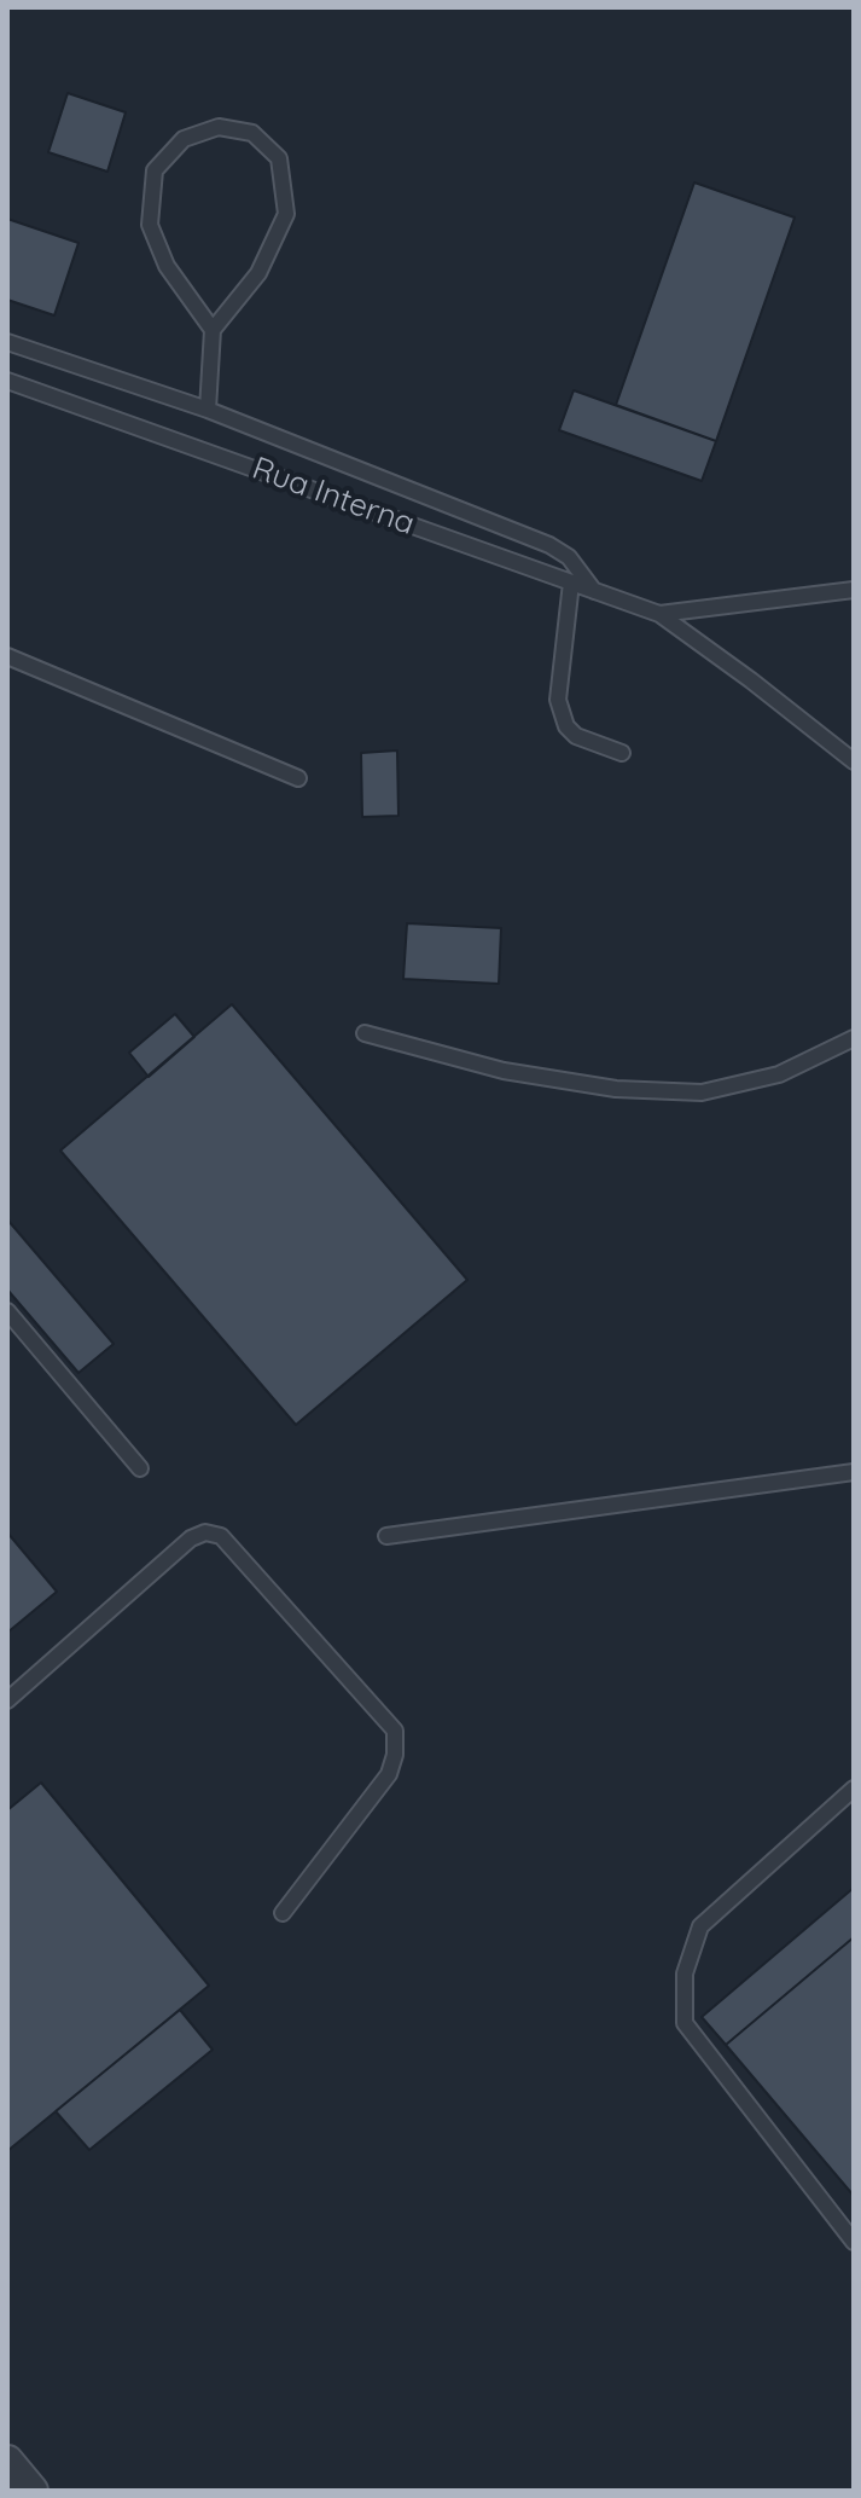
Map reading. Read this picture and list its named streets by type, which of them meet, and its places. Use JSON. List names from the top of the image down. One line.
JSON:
{"streets":{"lane":["Rua Interna"]}}
